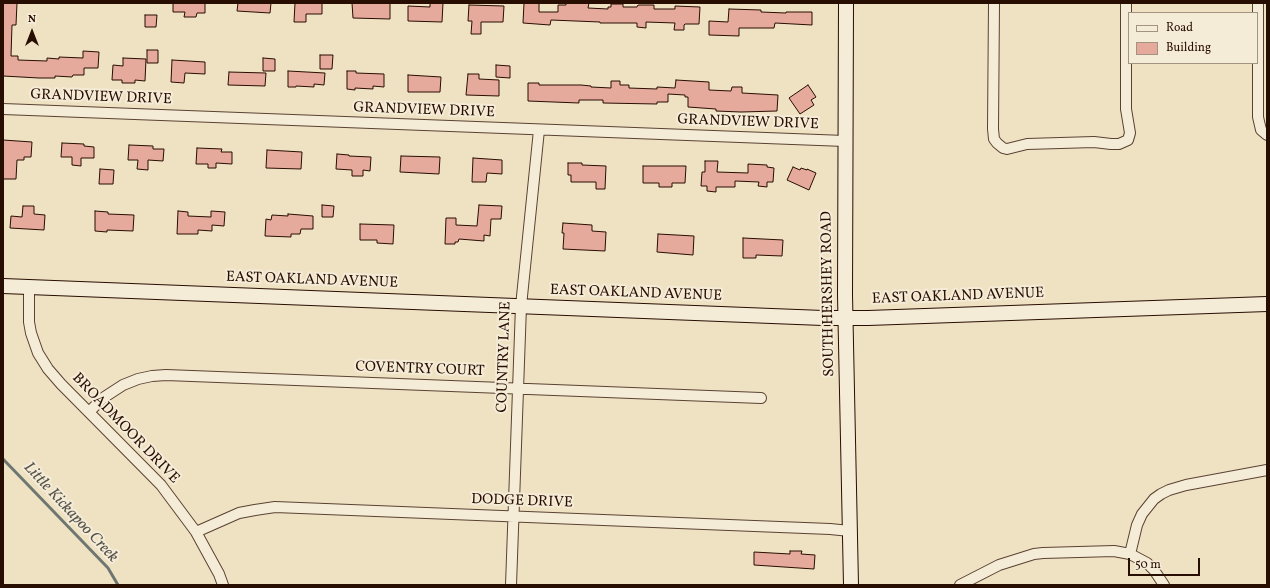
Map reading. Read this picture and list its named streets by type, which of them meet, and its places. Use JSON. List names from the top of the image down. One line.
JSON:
{"streets":{"main road":["EAST OAKLAND AVENUE","SOUTH HERSHEY ROAD"],"street":["GRANDVIEW DRIVE","COUNTRY LANE","COVENTRY COURT","BROADMOOR DRIVE","DODGE DRIVE"]},"crossings":[["GRANDVIEW DRIVE","SOUTH HERSHEY ROAD"],["GRANDVIEW DRIVE","COUNTRY LANE"],["EAST OAKLAND AVENUE","SOUTH HERSHEY ROAD"],["EAST OAKLAND AVENUE","COUNTRY LANE"],["EAST OAKLAND AVENUE","BROADMOOR DRIVE"],["SOUTH HERSHEY ROAD","DODGE DRIVE"],["COUNTRY LANE","COVENTRY COURT"],["COUNTRY LANE","DODGE DRIVE"],["COVENTRY COURT","BROADMOOR DRIVE"],["BROADMOOR DRIVE","DODGE DRIVE"]],"water":["Little Kickapoo Creek"],"legend":["Road","Building"],"scale_bar":"50 m","north":"top"}
